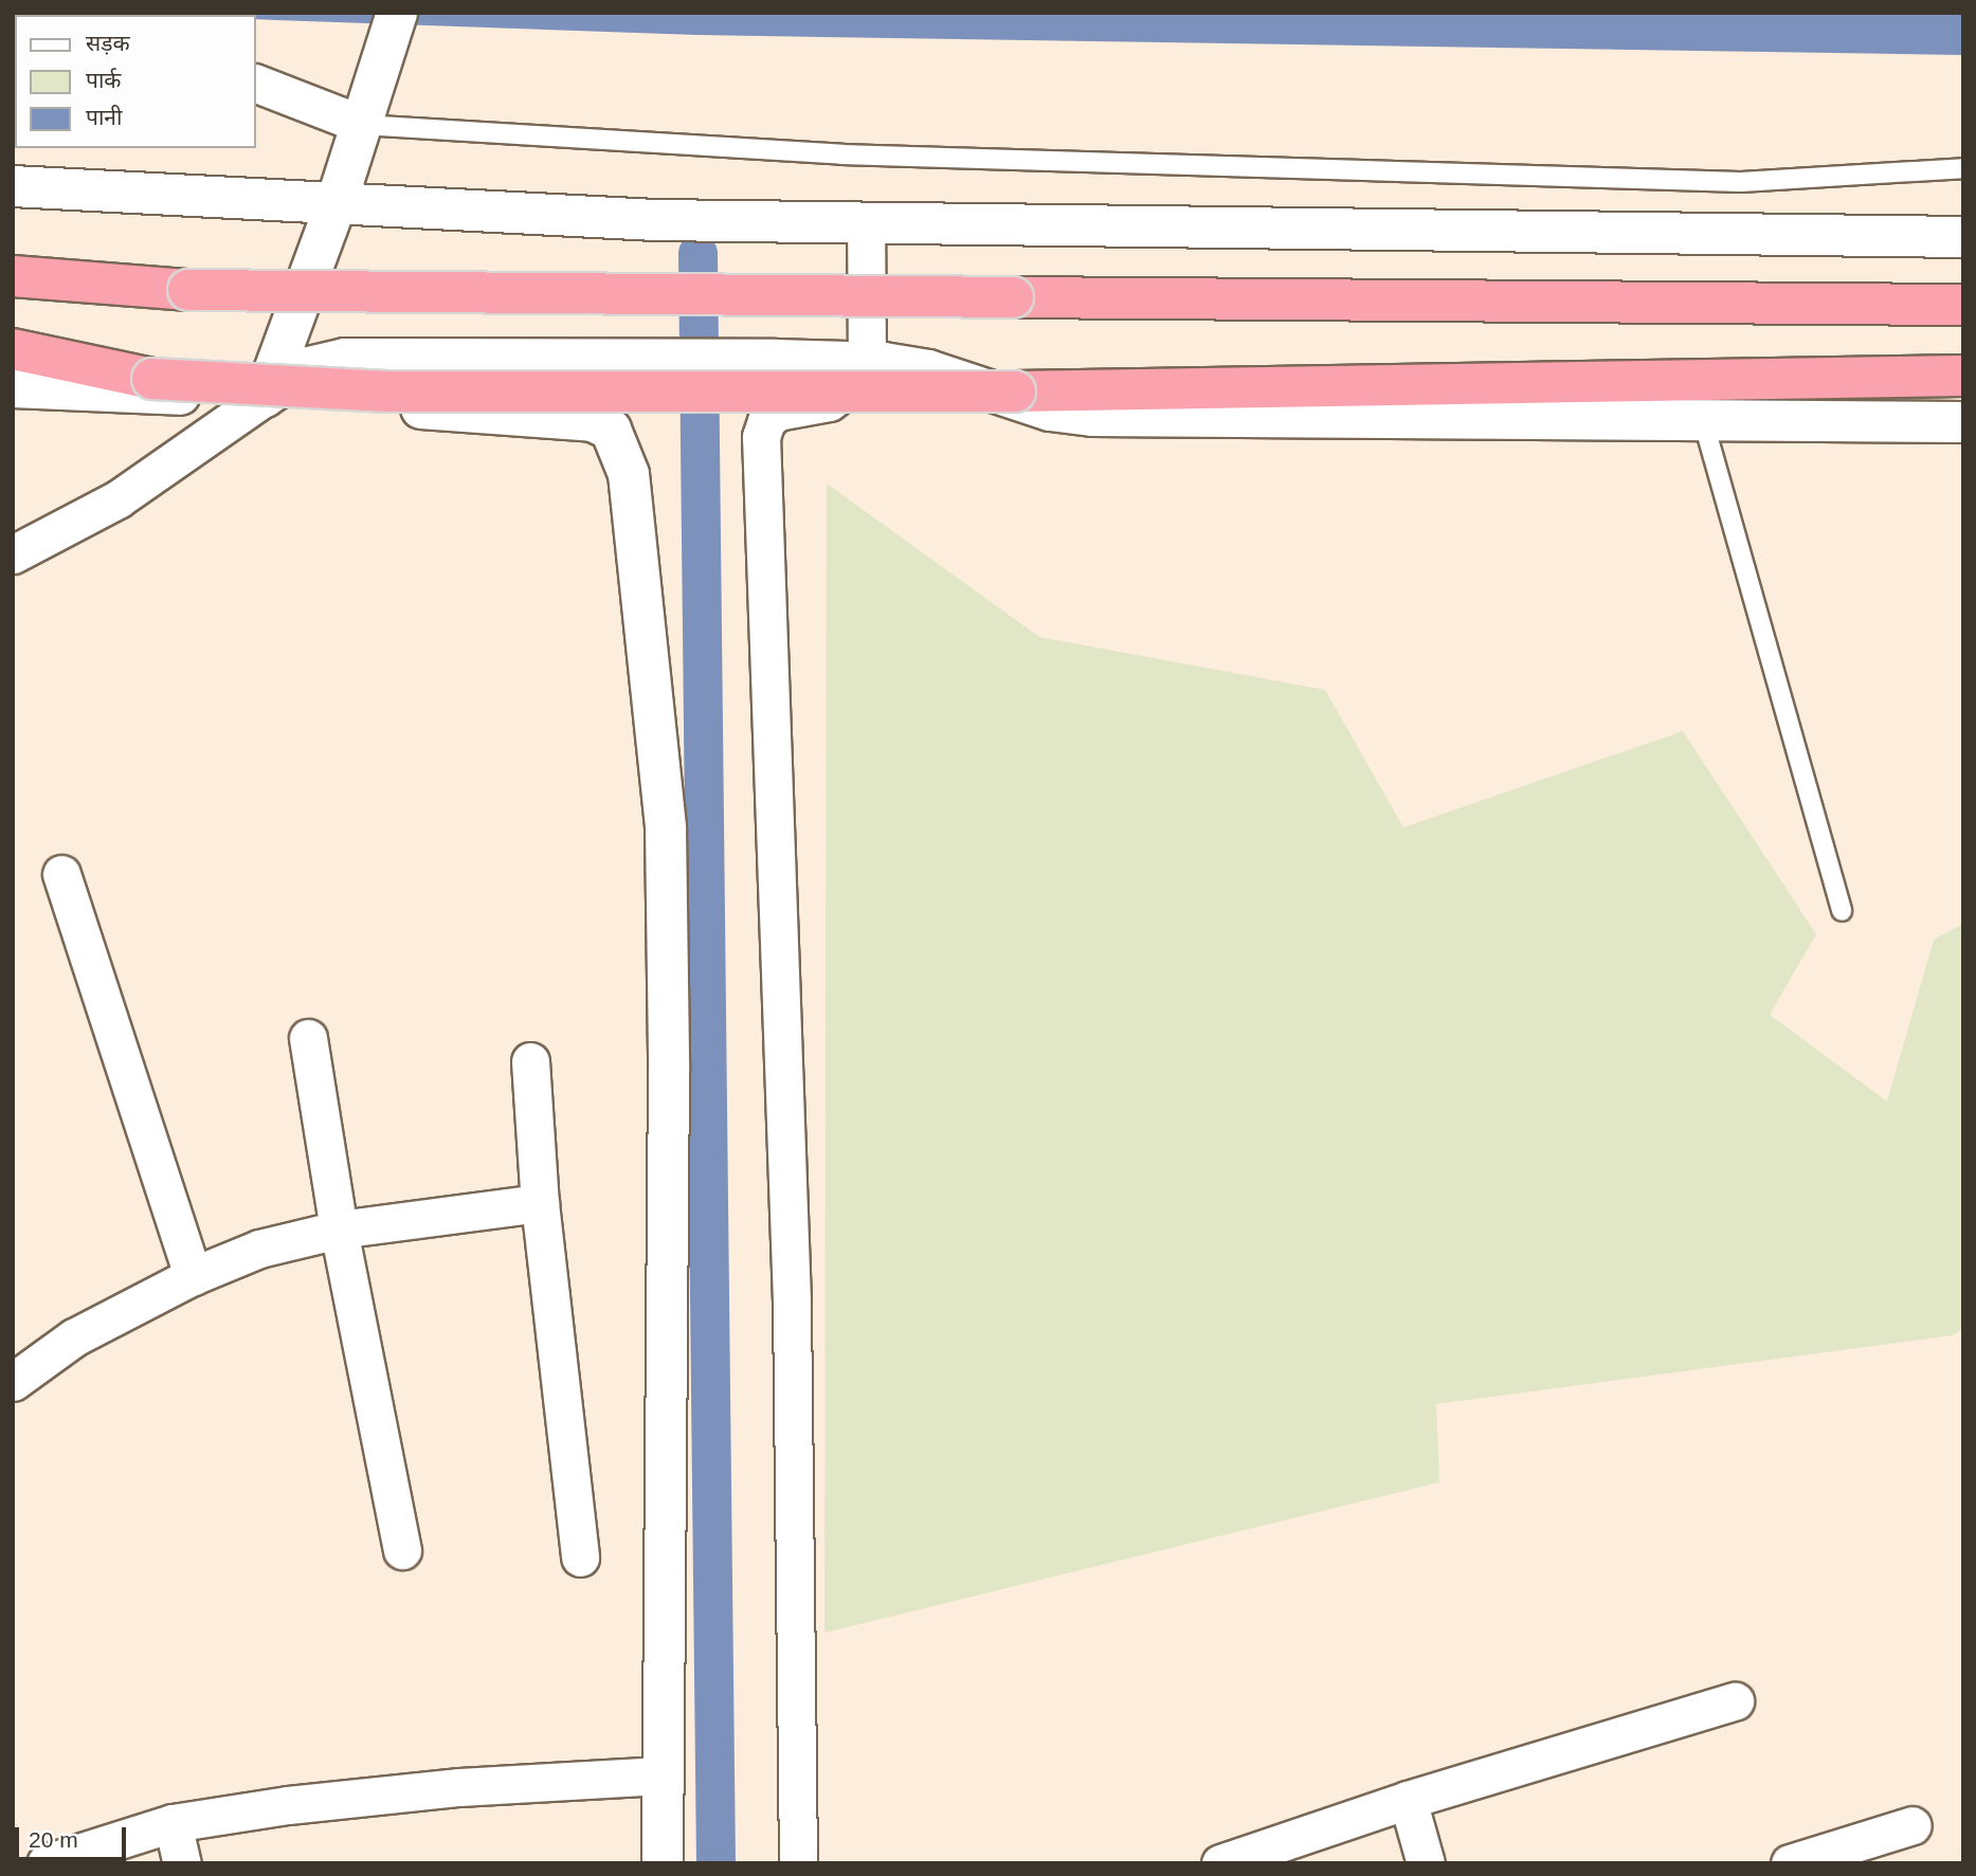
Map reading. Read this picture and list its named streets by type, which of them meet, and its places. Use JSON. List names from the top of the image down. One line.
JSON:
{"legend":["सड़क","पार्क","पानी"],"scale_bar":"20 m"}
